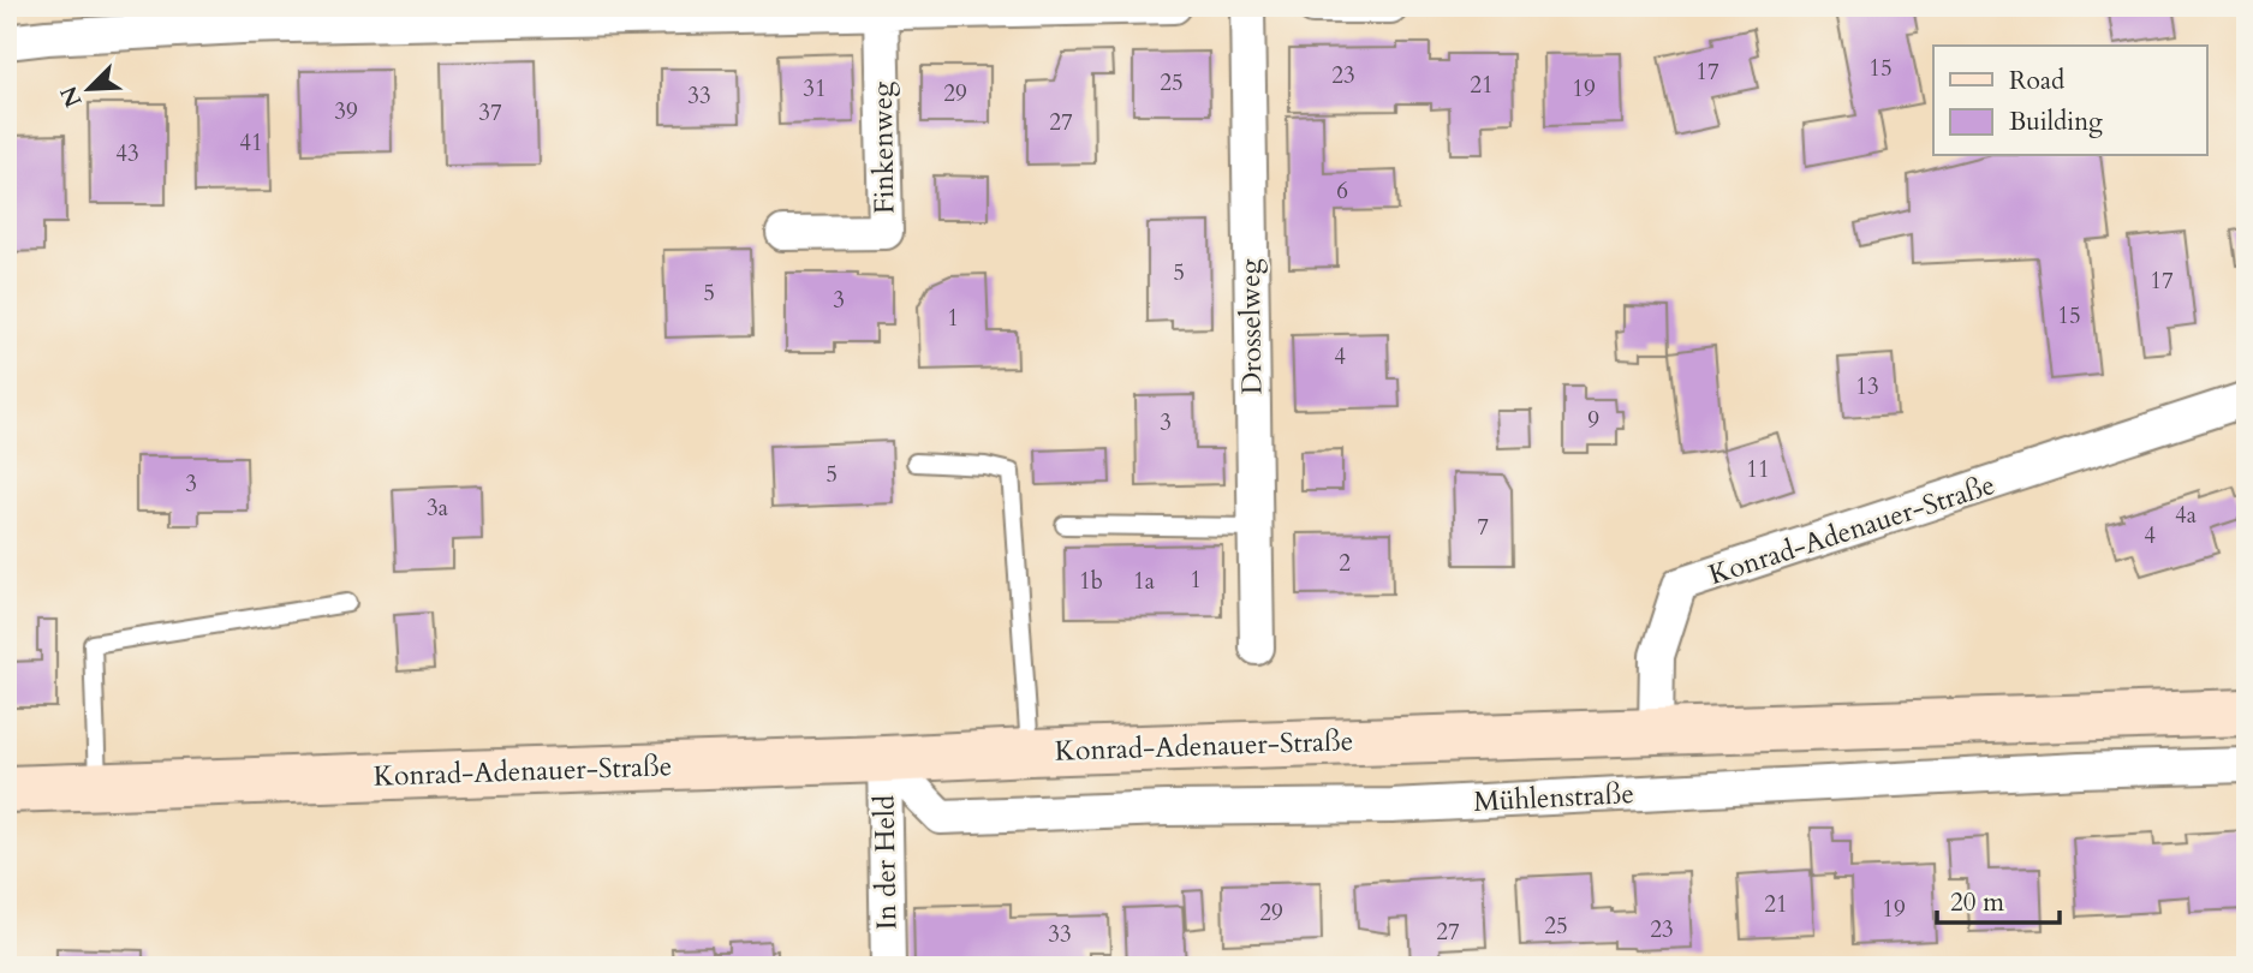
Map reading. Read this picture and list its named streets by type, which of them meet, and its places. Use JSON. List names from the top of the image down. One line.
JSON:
{"streets":{"main road":["Konrad-Adenauer-Straße"],"street":["Finkenweg","Drosselweg","Mühlenstraße","In der Held"]},"crossings":[["Konrad-Adenauer-Straße","Mühlenstraße"],["Konrad-Adenauer-Straße","In der Held"],["Mühlenstraße","In der Held"]],"house_numbers":["15","17","23","25","21","31","19","29","33","39","37","27","41","43","6","5","17","5","3","15","1","4","13","9","3","11","5","3","3a","4a","7","4","2","1","1b","1a","21","19","29","25","23","27","33"],"legend":["Road","Building"],"scale_bar":"20 m","north":"bottom left"}
